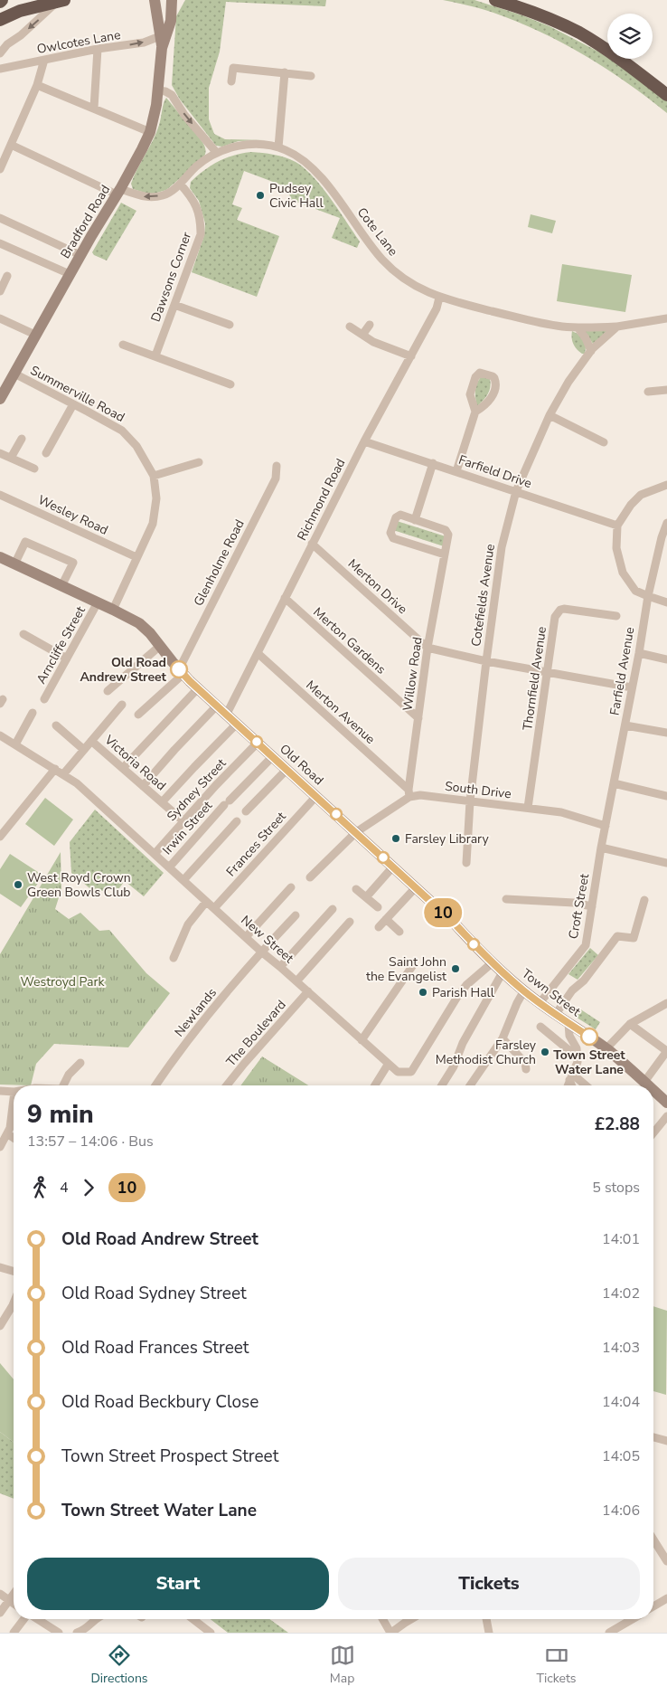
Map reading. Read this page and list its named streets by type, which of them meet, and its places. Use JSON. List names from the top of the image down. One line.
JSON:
{"streets":{"main road":["Bradford Road","Old Road","Town Street"],"street":["Owlcotes Lane","Cote Lane","Dawsons Corner","Summerville Road","Farfield Drive","Richmond Road","Wesley Road","Glenholme Road","Merton Drive","Cotefields Avenue","Merton Gardens","Arncliffe Street","Farfield Avenue","Willow Road","Thornfield Avenue","Merton Avenue","Victoria Road","Sydney Street","South Drive","Irwin Street","Frances Street","Croft Street","New Street","Newlands","The Boulevard"]},"crossings":[["Owlcotes Lane","Bradford Road"],["Bradford Road","Cote Lane"],["Bradford Road","Summerville Road"],["Cote Lane","Dawsons Corner"],["Cote Lane","Richmond Road"],["Cote Lane","Cotefields Avenue"],["Summerville Road","Wesley Road"],["Summerville Road","Old Road"],["Farfield Drive","Richmond Road"],["Farfield Drive","Cotefields Avenue"],["Richmond Road","Merton Drive"],["Richmond Road","Merton Gardens"],["Richmond Road","Merton Avenue"],["Richmond Road","Old Road"],["Glenholme Road","Old Road"],["Merton Drive","Willow Road"],["Cotefields Avenue","South Drive"],["Merton Gardens","Willow Road"],["Arncliffe Street","Old Road"],["Farfield Avenue","South Drive"],["Farfield Avenue","Croft Street"],["Willow Road","Merton Avenue"],["Willow Road","South Drive"],["Thornfield Avenue","South Drive"],["Merton Avenue","South Drive"],["Victoria Road","Sydney Street"],["Old Road","Sydney Street"],["Old Road","Irwin Street"],["Old Road","Frances Street"],["Old Road","New Street"],["Old Road","Town Street"],["Sydney Street","New Street"],["South Drive","Croft Street"],["Irwin Street","New Street"],["Frances Street","New Street"],["Croft Street","Town Street"],["New Street","Newlands"],["New Street","The Boulevard"]],"one_way":["Owlcotes Lane"],"parks":["Westroyd Park"],"places":["Pudsey Civic Hall","Old Road Andrew Street","Farsley Library","West Royd Crown Green Bowls Club","Saint John the Evangelist","Parish Hall","Town Street Water Lane","Farsley Methodist Church"],"lines":["bus line 10"],"page":{"on_map":"10","heading":["9 min","13:57 – 14:06 · Bus","£2.88"],"legs":["4","10","5 stops"],"list":[{"name":"Old Road Andrew Street","value":"14:01"},{"name":"Old Road Sydney Street","value":"14:02"},{"name":"Old Road Frances Street","value":"14:03"},{"name":"Old Road Beckbury Close","value":"14:04"},{"name":"Town Street Prospect Street","value":"14:05"},{"name":"Town Street Water Lane","value":"14:06"}],"buttons":["Start","Tickets"],"tabs":["Directions","Map","Tickets"]}}
